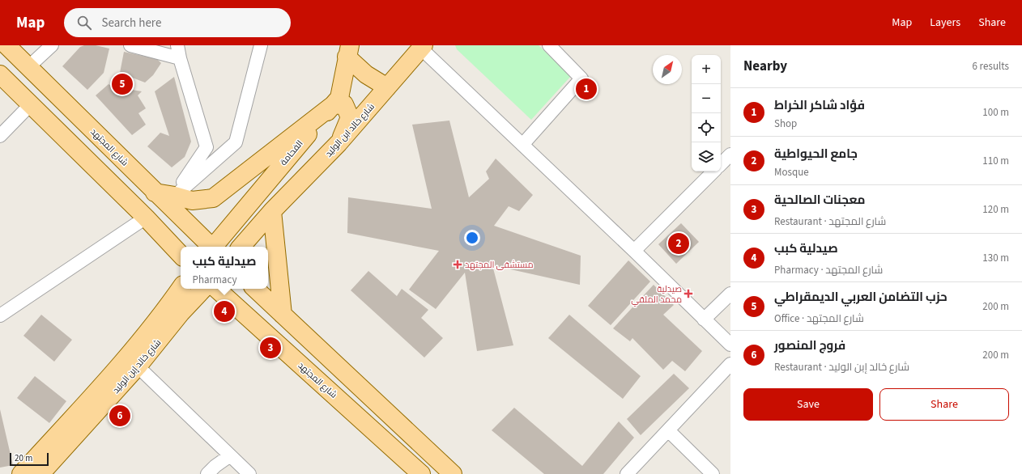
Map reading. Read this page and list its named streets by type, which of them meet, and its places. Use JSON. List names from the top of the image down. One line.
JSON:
{"streets":{"main road":["شارع خالد ابن الوليد","شارع المجتهد","الفحامة","شارع خالد إبن الوليد"]},"places":{"health":["مستشفى المجتهد","صيدلية محمد الملقي"]},"scale_bar":"20 m","north":"top right","page":{"header":"Map","search":"Search here","nav":["Map","Layers","Share"],"heading":["Nearby","6 results"],"map_buttons":["+","−"],"pins":["5","1","2","4","3","6"],"list":[{"mark":"1","name":"فؤاد شاكر الخراط","note":"Shop","value":"100 m"},{"mark":"2","name":"جامع الحيواطية","note":"Mosque","value":"110 m"},{"mark":"3","name":"معجنات الصالحية","note":"Restaurant · شارع المجتهد","value":"120 m"},{"mark":"4","name":"صيدلية كبب","note":"Pharmacy · شارع المجتهد","value":"130 m"},{"mark":"5","name":"حزب التضامن العربي الديمقراطي","note":"Office · شارع المجتهد","value":"200 m"},{"mark":"6","name":"فروج المنصور","note":"Restaurant · شارع خالد إبن الوليد","value":"200 m"}],"popup":["صيدلية كبب","Pharmacy"],"buttons":["Save","Share"],"scale":"20 m"}}
